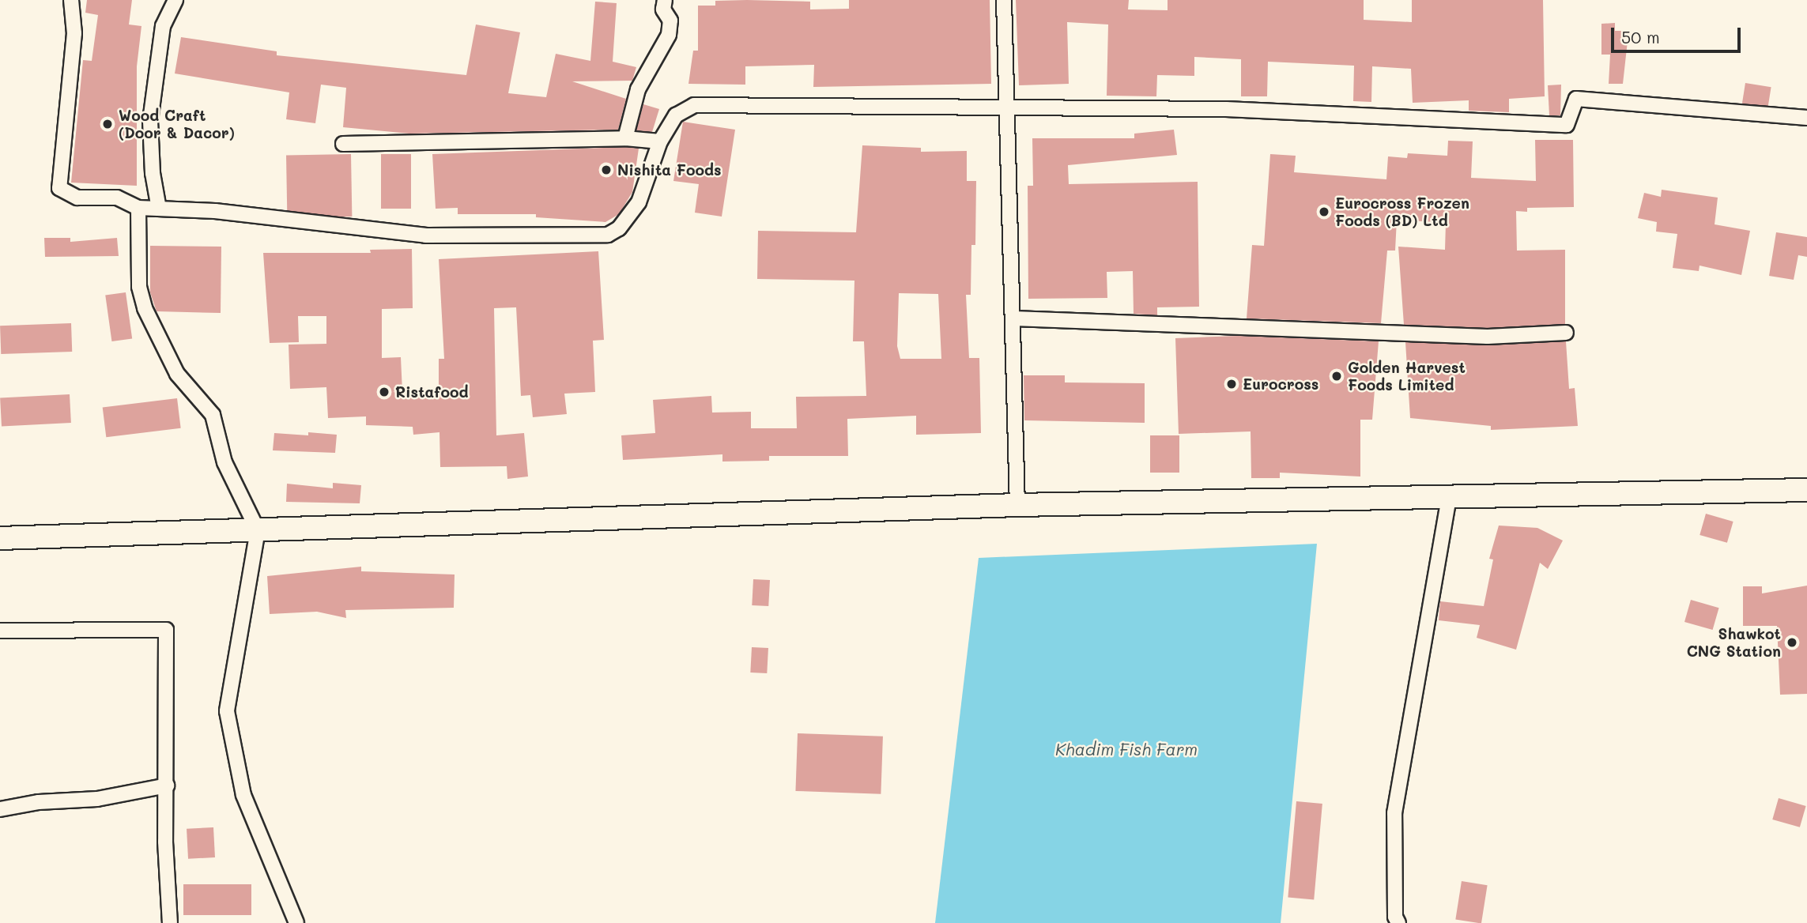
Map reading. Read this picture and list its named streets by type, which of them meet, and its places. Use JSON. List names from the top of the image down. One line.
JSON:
{"water":["Khadim Fish Farm"],"places":["Wood Craft (Door & Dacor)","Nishita Foods","Eurocross Frozen Foods (BD) Ltd","Golden Harvest Foods Limited","Eurocross","Ristafood","Shawkot CNG Station"],"scale_bar":"50 m"}
